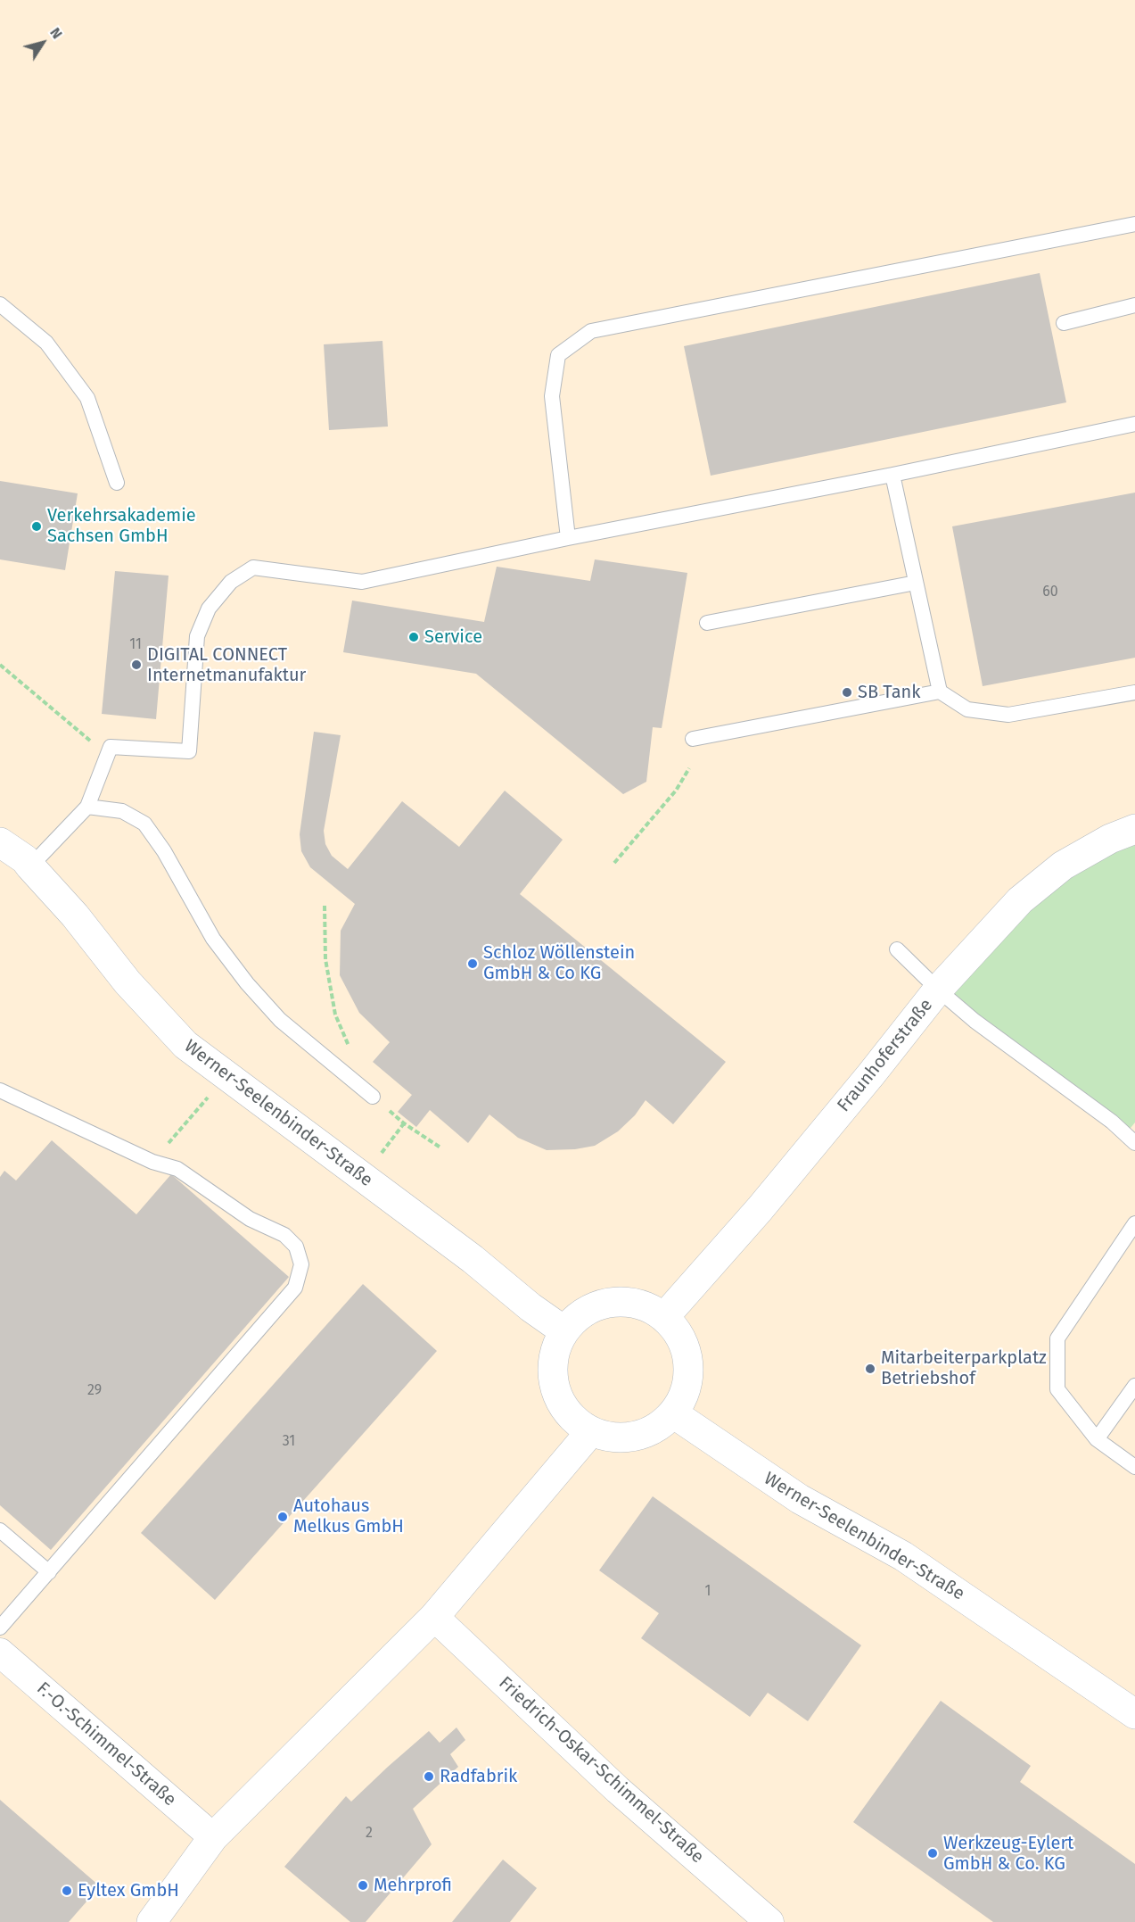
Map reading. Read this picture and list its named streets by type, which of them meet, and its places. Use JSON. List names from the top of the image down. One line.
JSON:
{"streets":{"main road":["Fraunhoferstraße","Werner-Seelenbinder-Straße"],"street":["F.-O.-Schimmel-Straße","Friedrich-Oskar-Schimmel-Straße"]},"crossings":[["Fraunhoferstraße","Werner-Seelenbinder-Straße"]],"places":["Verkehrsakademie Sachsen GmbH","Service","DIGITAL CONNECT Internetmanufaktur","SB Tank","Schloz Wöllenstein GmbH & Co KG","Mitarbeiterparkplatz Betriebshof","Autohaus Melkus GmbH","Radfabrik","Werkzeug-Eylert GmbH & Co. KG","Mehrprofi","Eyltex GmbH"],"house_numbers":["60","11","29","31","1","2"],"north":"top right"}
